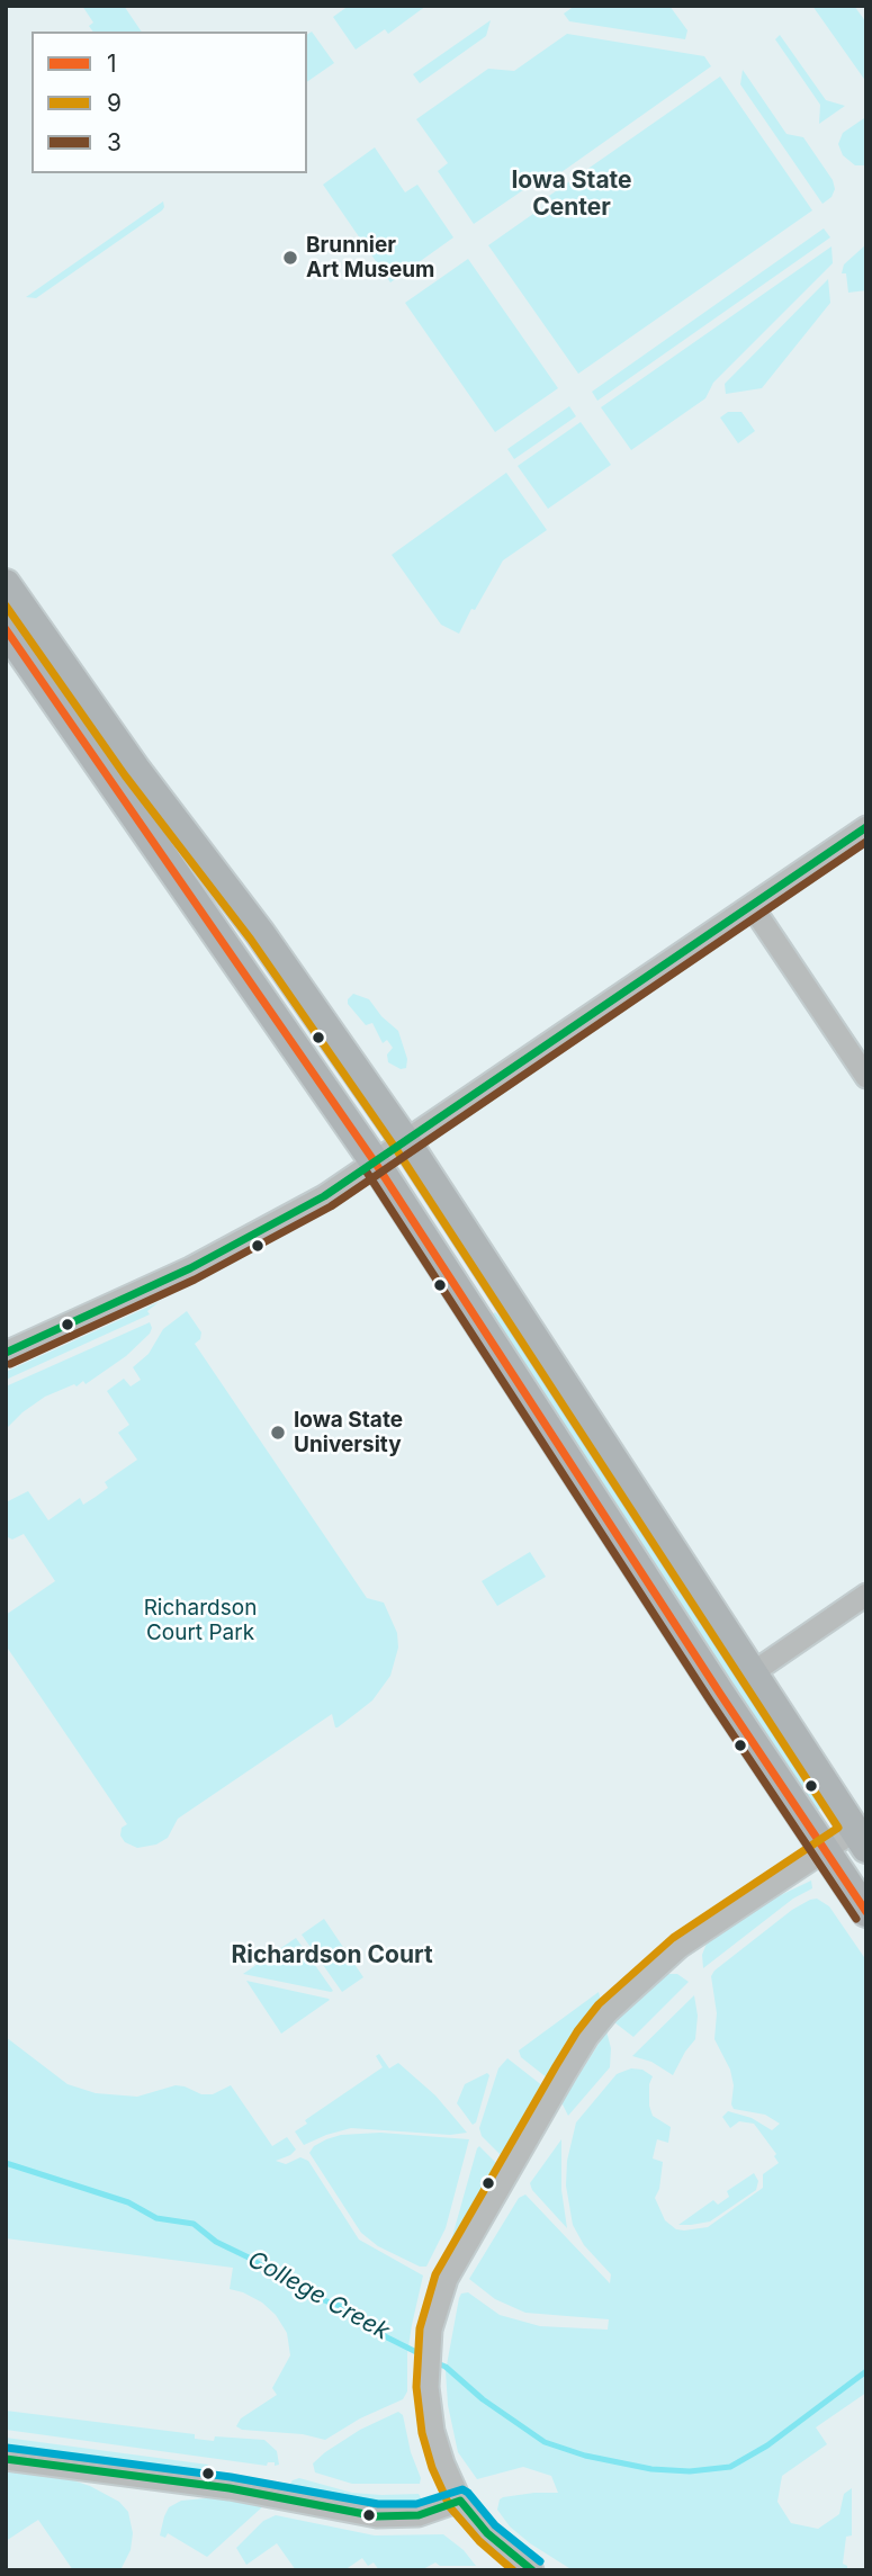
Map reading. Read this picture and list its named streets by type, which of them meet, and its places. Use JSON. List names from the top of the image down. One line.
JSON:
{"districts":["Iowa State Center","Richardson Court"],"water":["College Creek"],"parks":["Richardson Court Park"],"places":["Brunnier Art Museum","Iowa State University"],"lines":["transit line 9","transit line 1","transit line 3"],"legend":["1","9","3"]}
